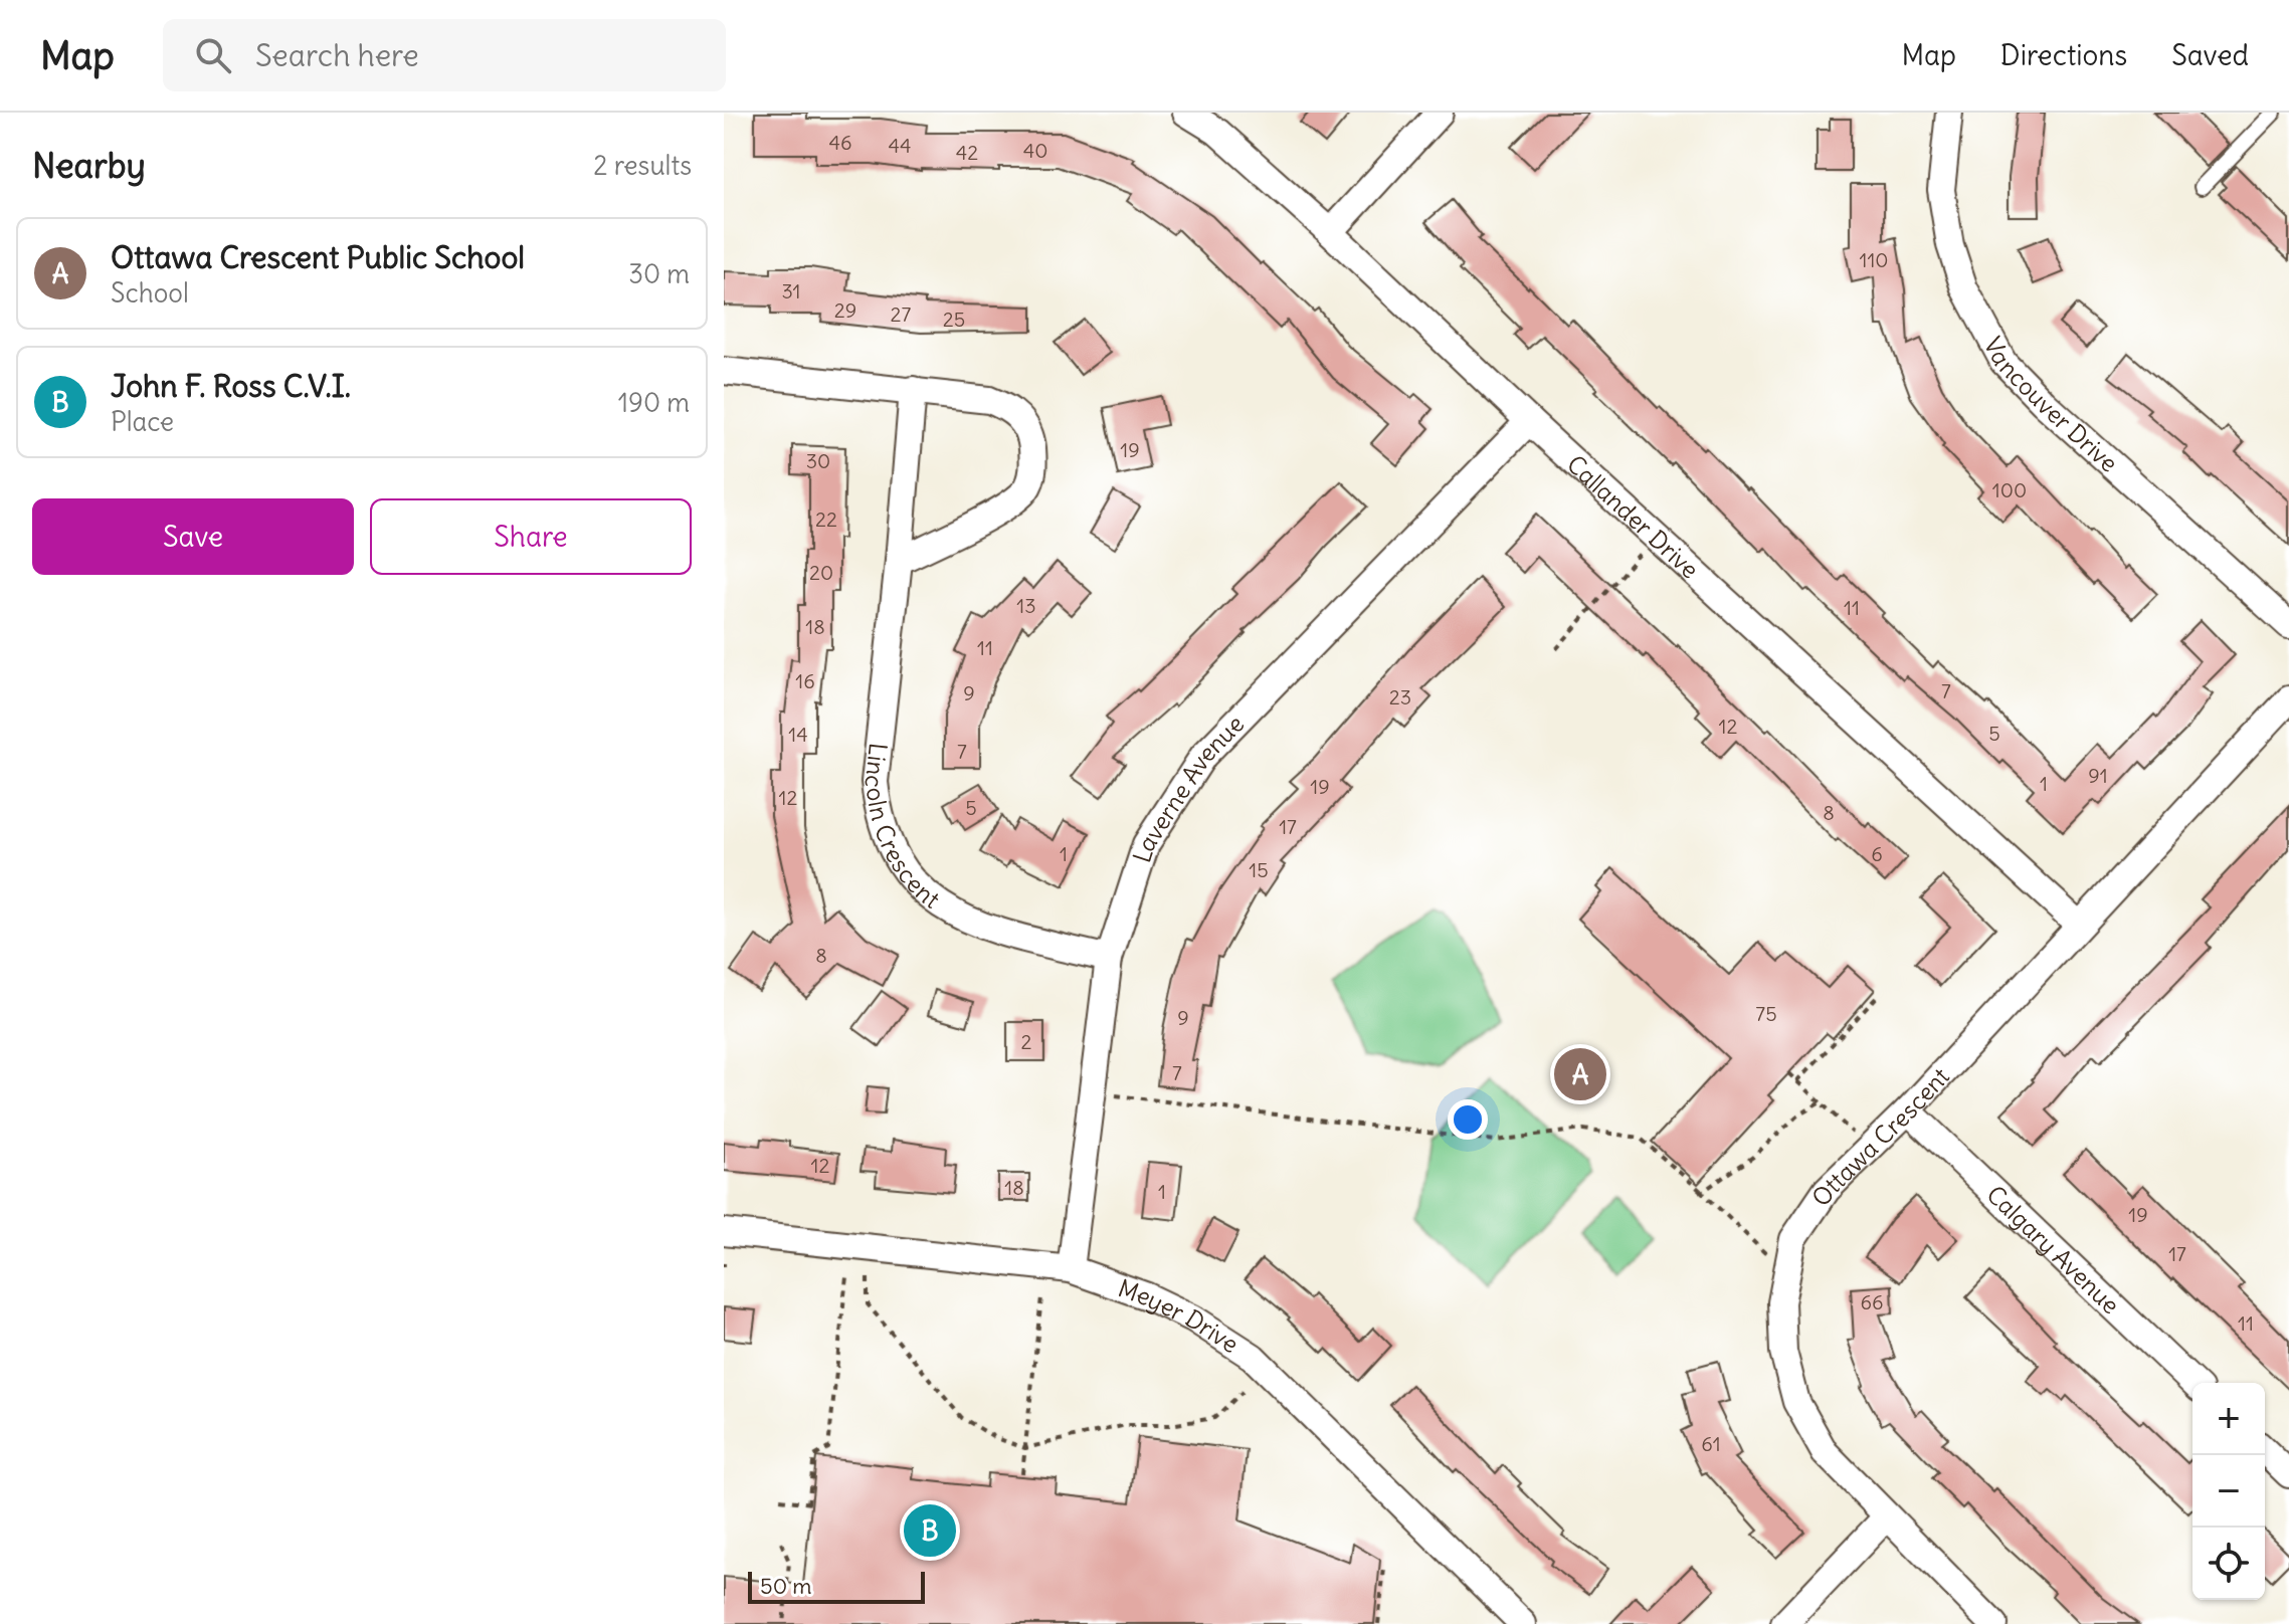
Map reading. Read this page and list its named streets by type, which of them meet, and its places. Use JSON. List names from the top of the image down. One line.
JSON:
{"streets":{"street":["Vancouver Drive","Callander Drive","Laverne Avenue","Lincoln Crescent","Ottawa Crescent","Calgary Avenue","Meyer Drive"]},"crossings":[["Callander Drive","Laverne Avenue"],["Callander Drive","Ottawa Crescent"],["Laverne Avenue","Lincoln Crescent"],["Laverne Avenue","Meyer Drive"],["Ottawa Crescent","Calgary Avenue"]],"house_numbers":["46","44","40","42","110","31","29","27","25","19","30","100","22","20","13","11","18","11","16","7","9","23","12","5","14","7","91","1","19","12","5","8","17","1","6","15","8","75","9","2","7","12","18","1","19","17","66","11","61"],"scale_bar":"50 m","page":{"header":"Map","search":"Search here","nav":["Map","Directions","Saved"],"heading":["Nearby","2 results"],"list":[{"mark":"A","name":"Ottawa Crescent Public School","note":"School","value":"30 m"},{"mark":"B","name":"John F. Ross C.V.I.","note":"Place","value":"190 m"}],"buttons":["Save","Share"],"pins":["A","B"],"map_buttons":["+","−"],"scale":"50 m"}}
